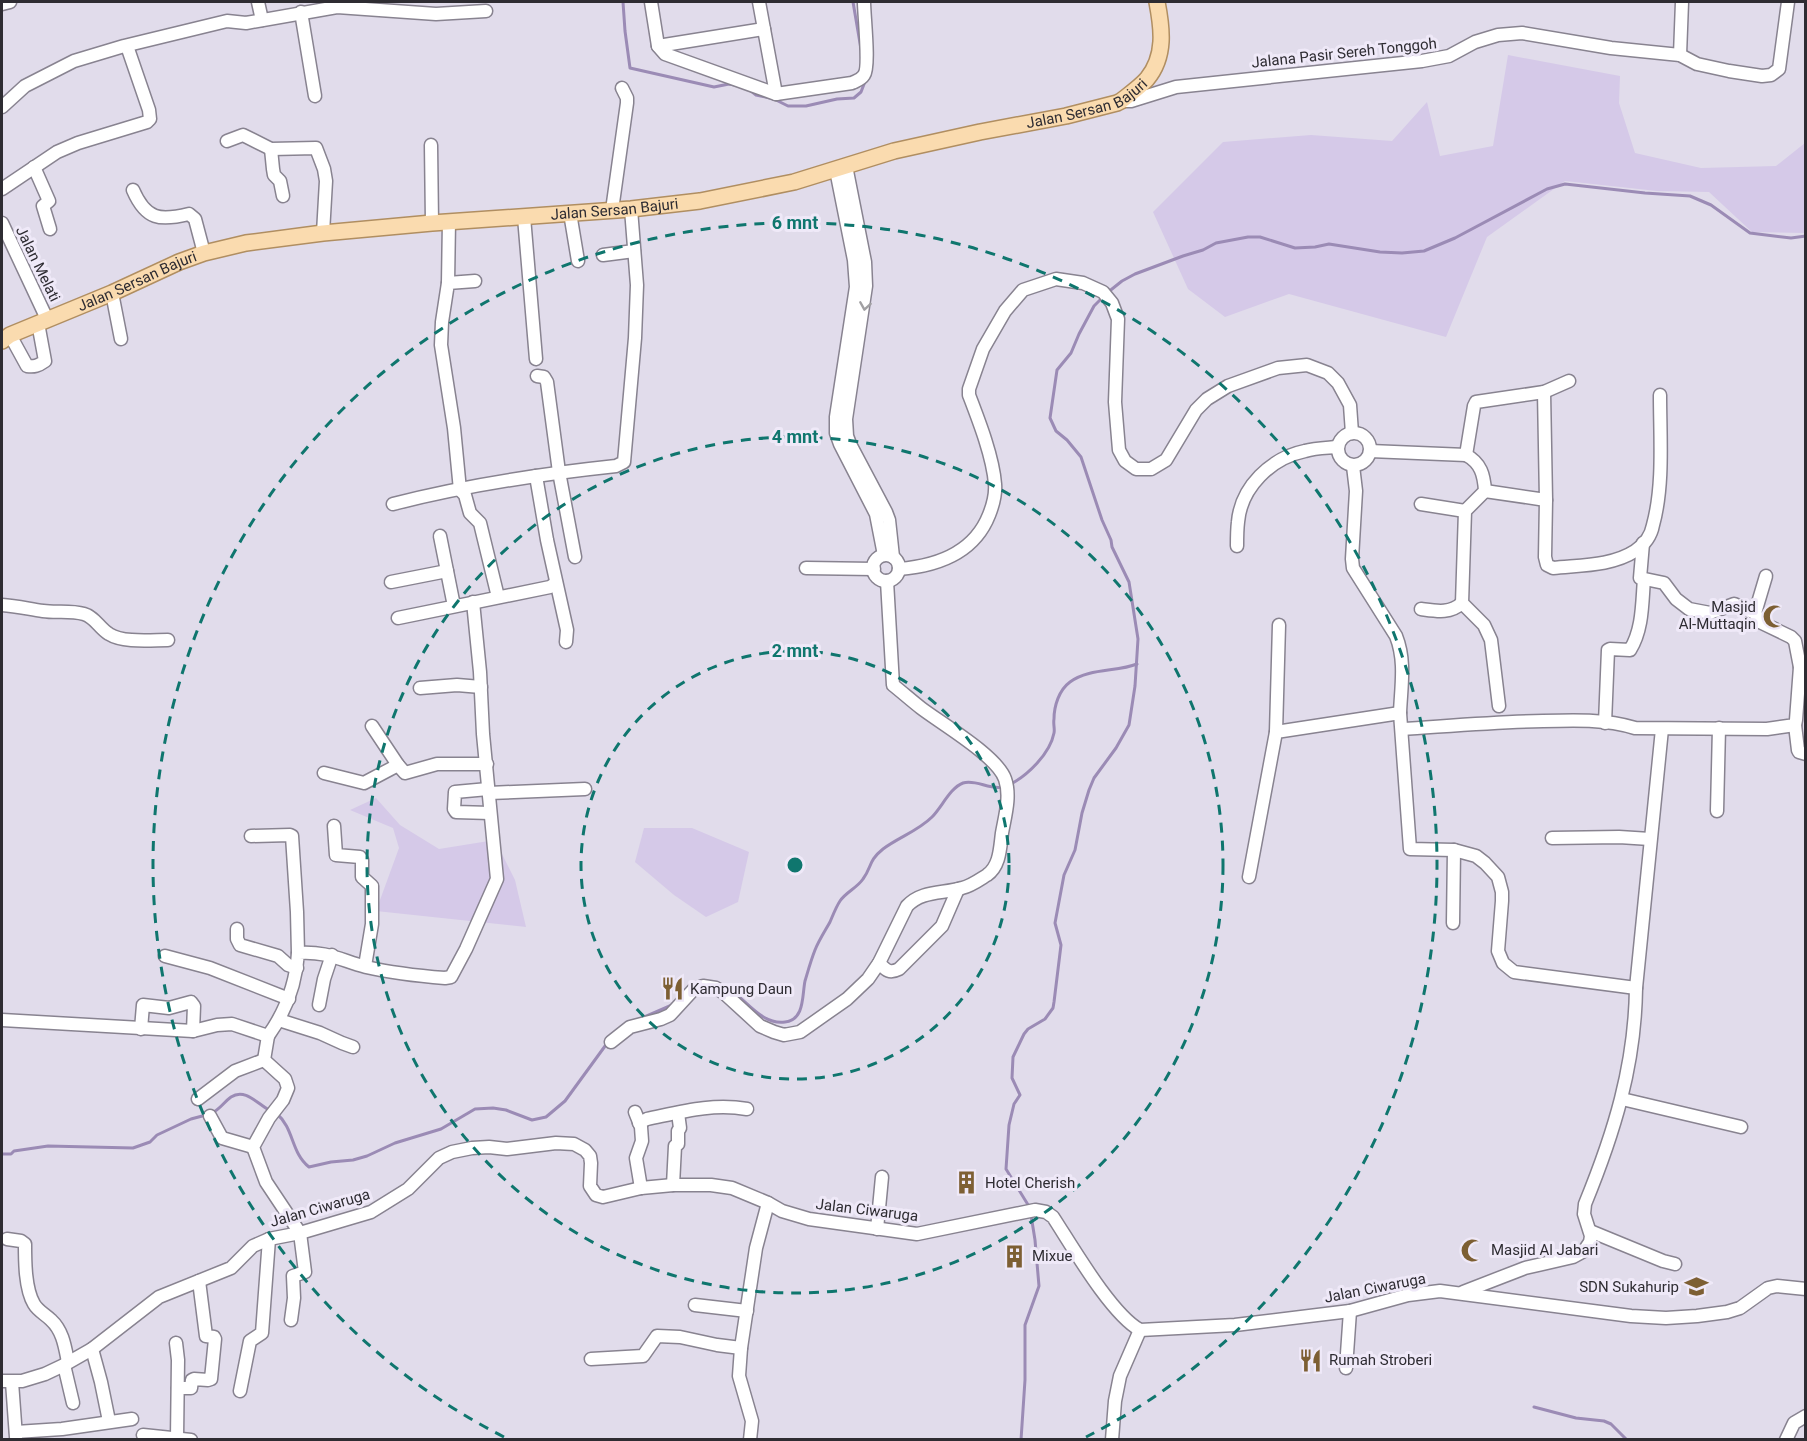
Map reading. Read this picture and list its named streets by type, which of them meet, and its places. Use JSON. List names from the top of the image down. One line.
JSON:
{"streets":{"main road":["Jalan Sersan Bajuri"],"street":["Jalana Pasir Sereh Tonggoh","Jalan Melati","Jalan Ciwaruga"]},"crossings":[["Jalana Pasir Sereh Tonggoh","Jalan Sersan Bajuri"],["Jalan Sersan Bajuri","Jalan Melati"]],"places":{"mosque":["Masjid Al-Muttaqin","Masjid Al Jabari"],"restaurant":["Kampung Daun","Rumah Stroberi"],"building":["Hotel Cherish","Mixue"],"school or university":["SDN Sukahurip"]},"rings":["6 mnt","4 mnt","2 mnt"]}
